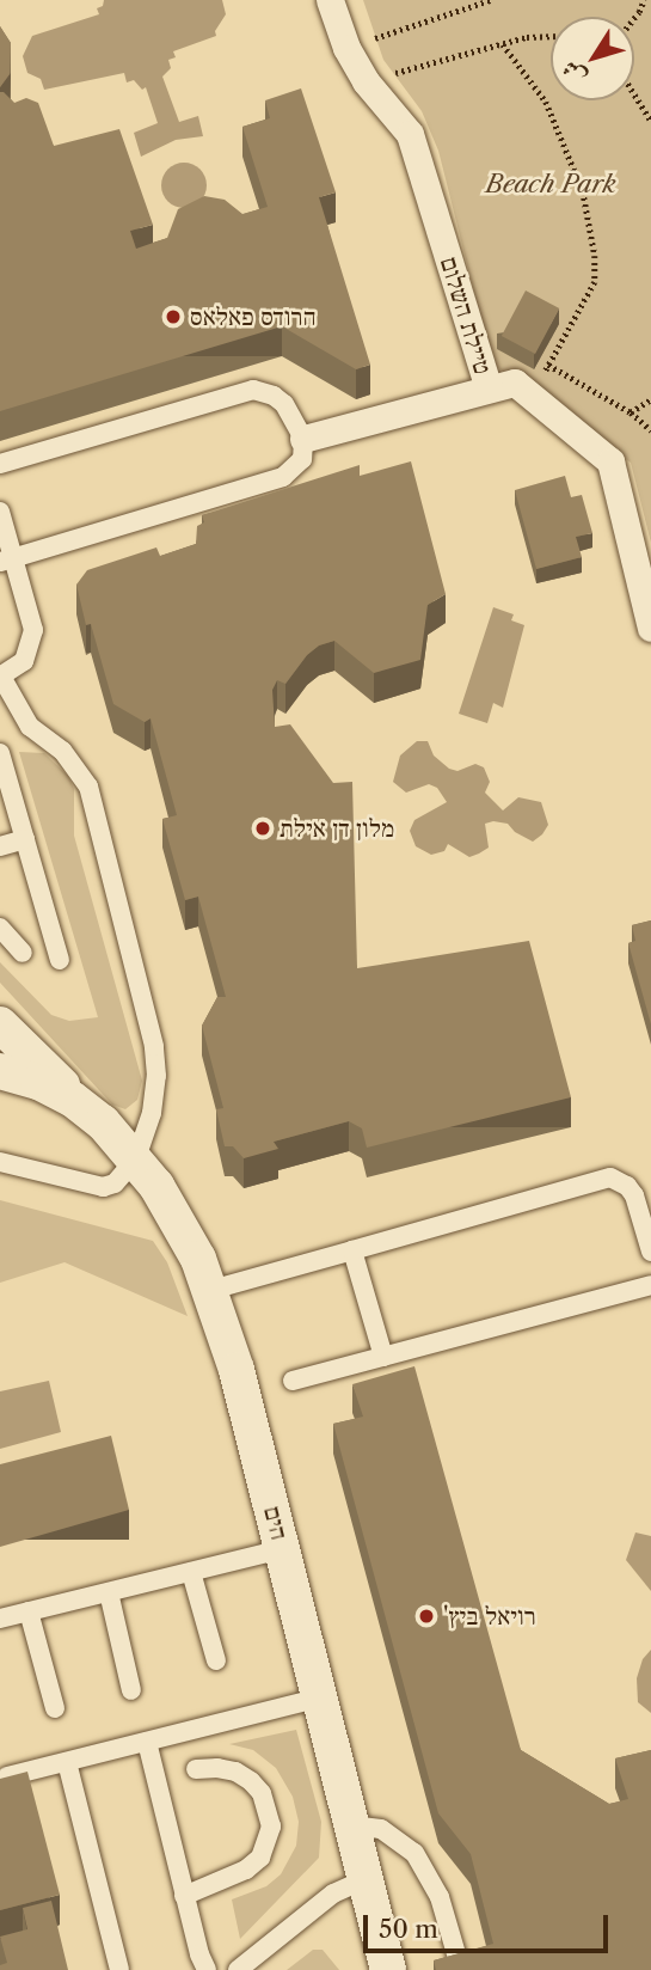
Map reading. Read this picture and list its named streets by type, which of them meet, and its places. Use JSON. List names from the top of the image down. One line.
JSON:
{"streets":{"street":["טיילת השלום","הים"]},"parks":["Beach Park"],"places":["הרודס פאלאס","מלון דן אילת","'רויאל ביץ"],"scale_bar":"50 m","north":"bottom left"}
